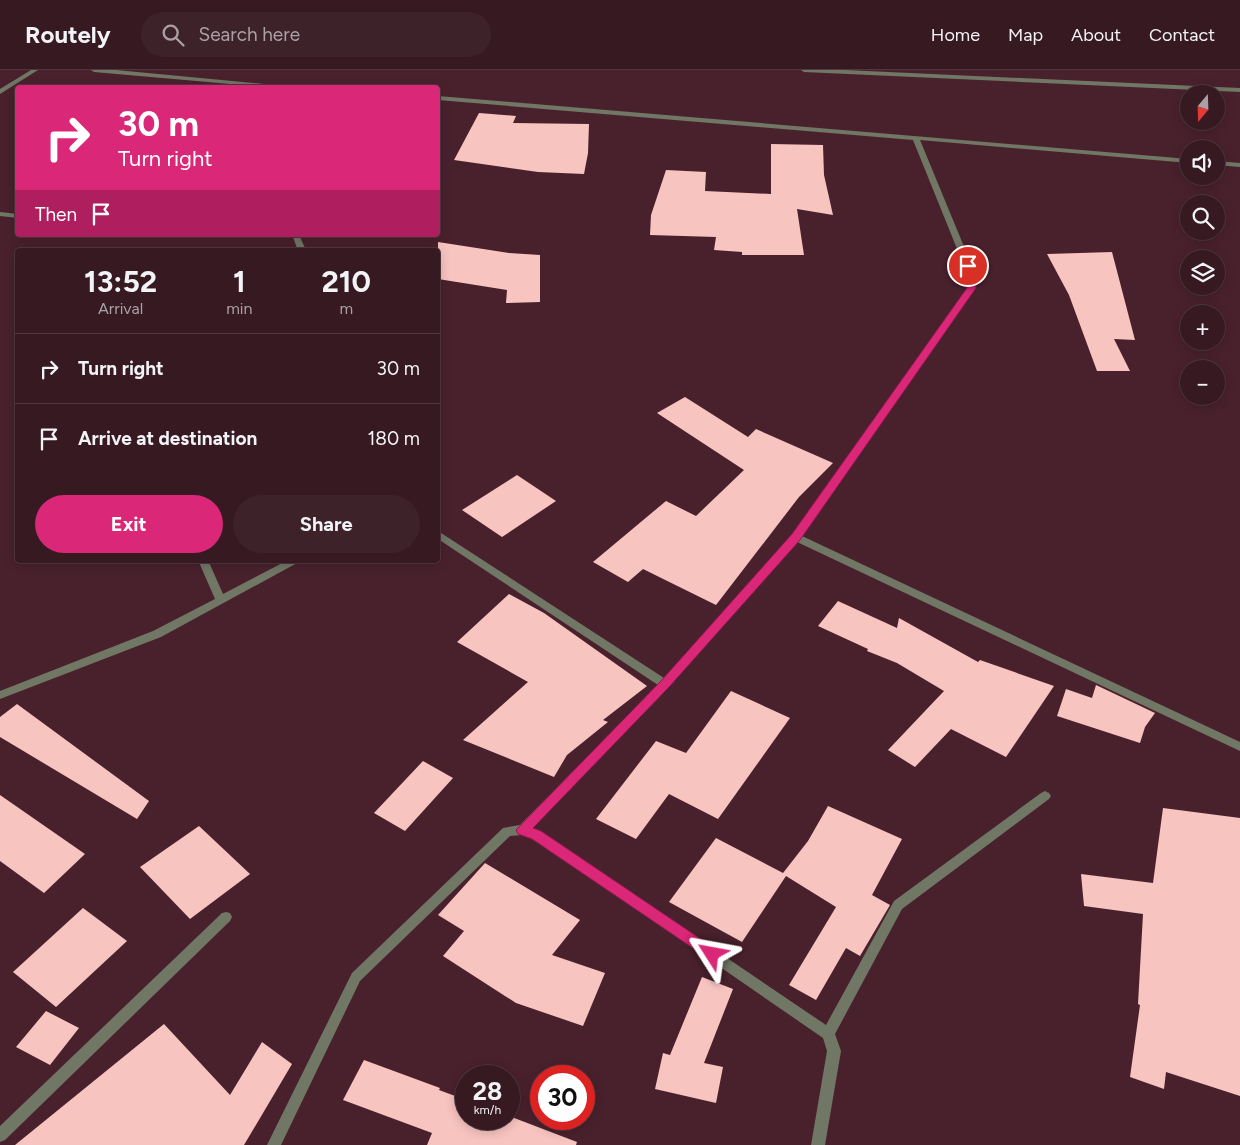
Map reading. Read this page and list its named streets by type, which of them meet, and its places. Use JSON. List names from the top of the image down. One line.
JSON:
{"north":"bottom","page":{"header":"Routely","search":"Search here","nav":["Home","Map","About","Contact"],"map_buttons":["+","−"],"turn":["30 m","Turn right"],"then":"Then","eta":["13:52","Arrival","1","min","210","m"],"list":[{"name":"Turn right","value":"30 m"},{"name":"Arrive at destination","value":"180 m"}],"buttons":["Exit","Share"],"speed":"28 km/h","limit":"30"}}
